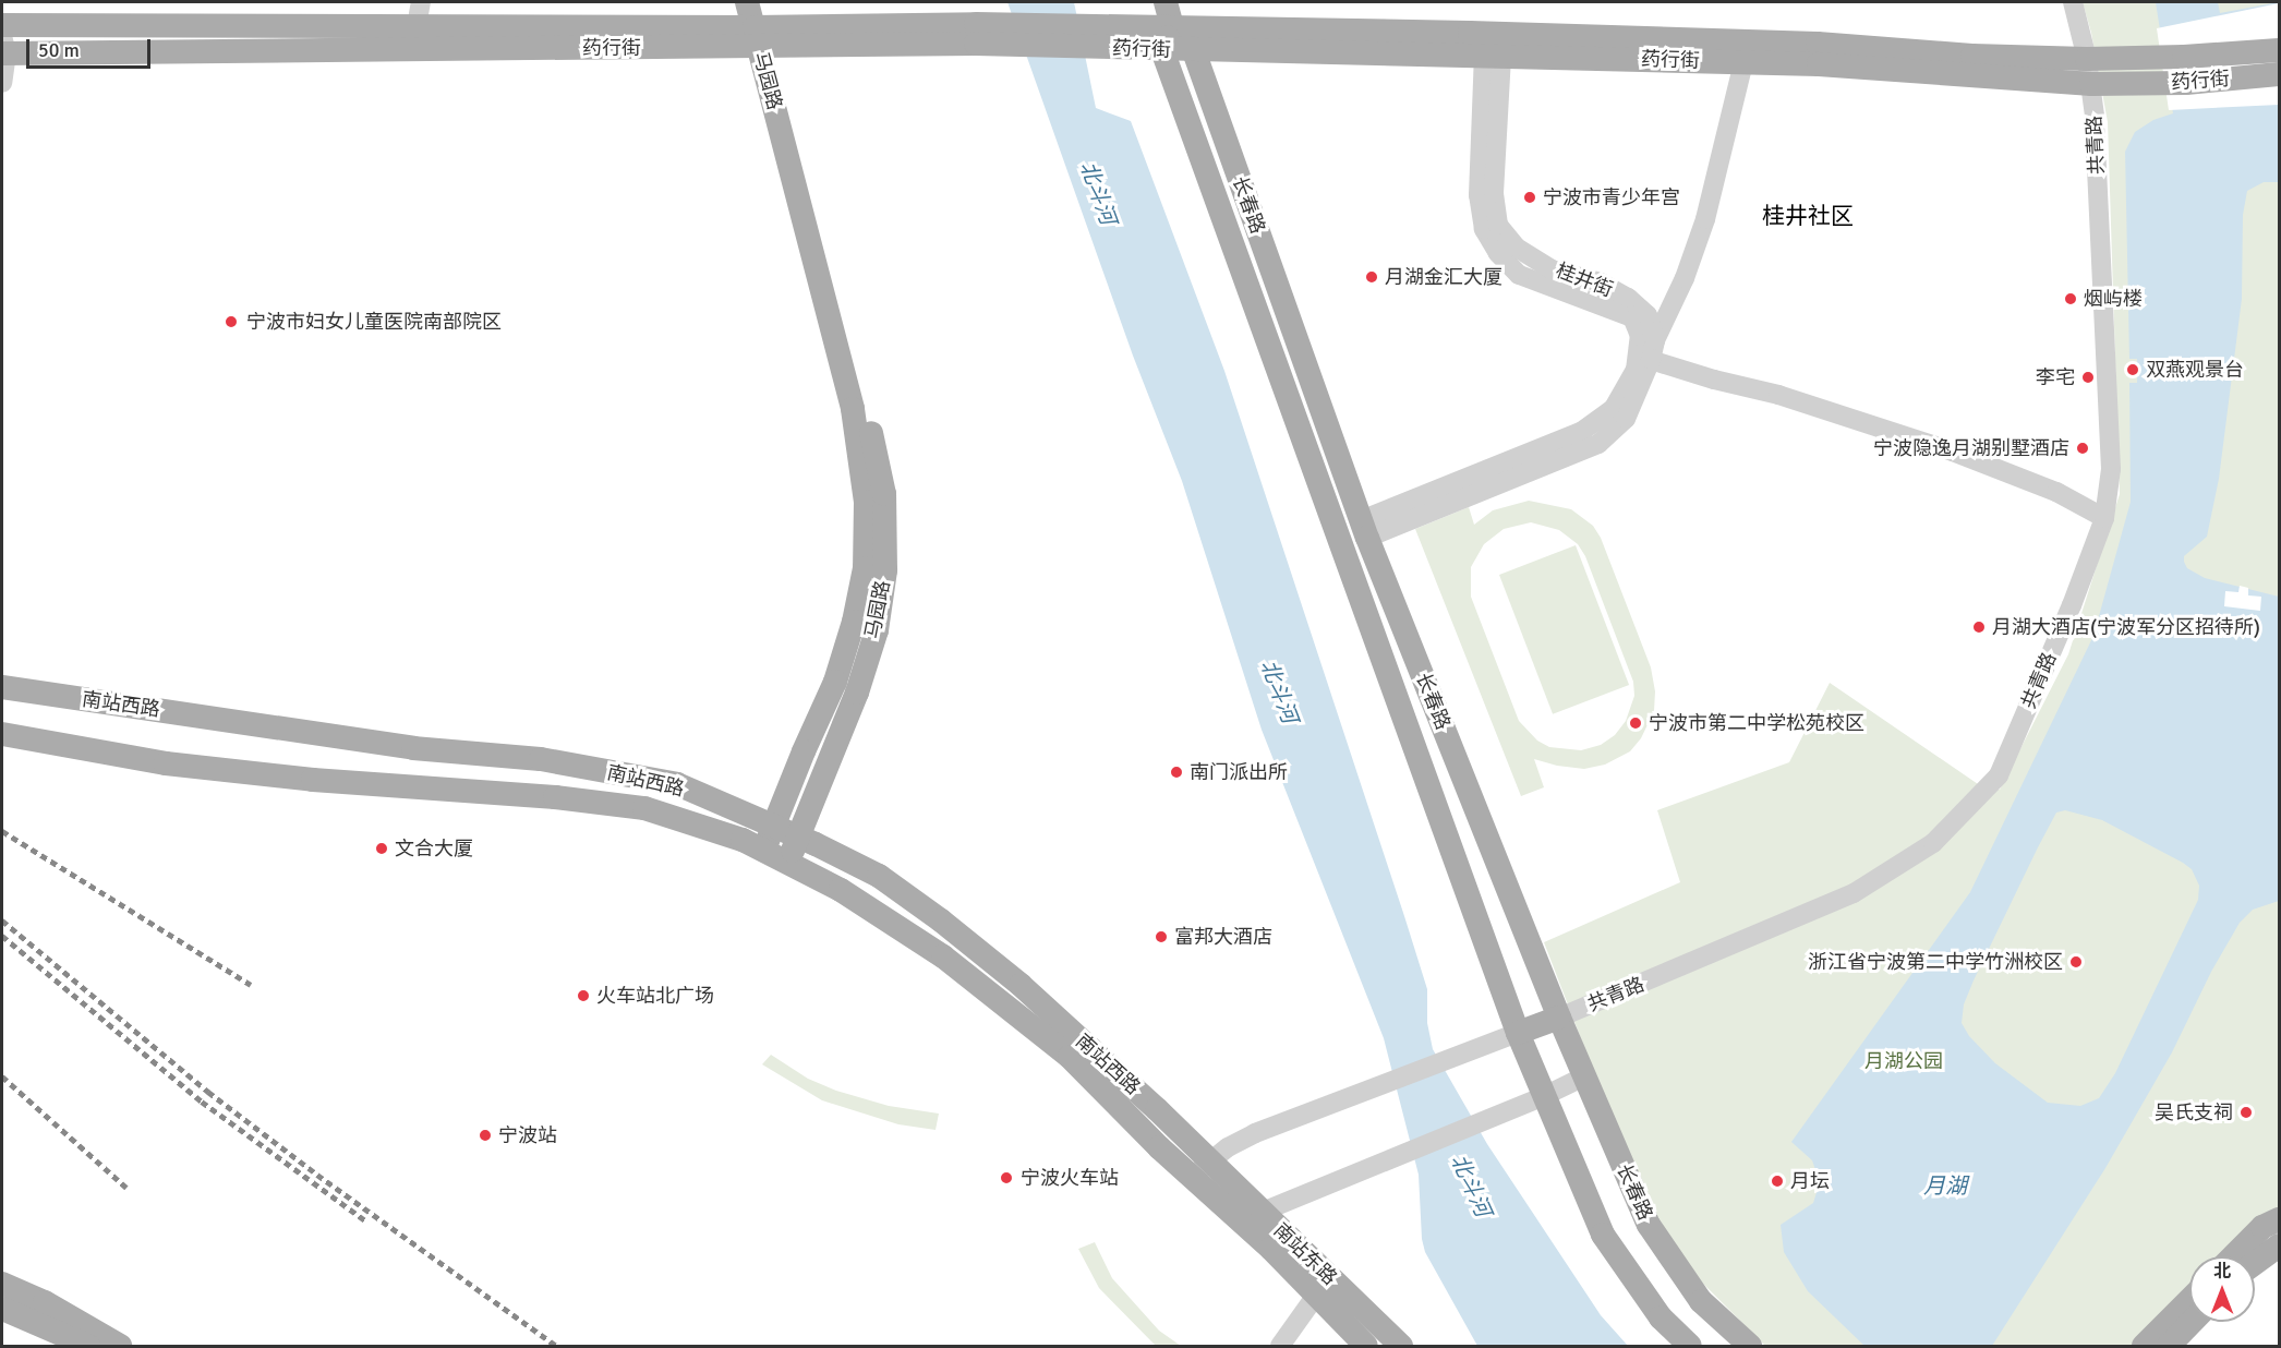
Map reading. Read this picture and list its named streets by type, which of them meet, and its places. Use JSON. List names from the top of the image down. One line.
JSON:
{"streets":{"main road":["药行街","马园路","长春路","南站西路","南站东路"],"street":["共青路","桂井街"]},"crossings":[["药行街","马园路"],["药行街","共青路"],["药行街","长春路"],["药行街","桂井街"],["马园路","南站西路"],["共青路","长春路"],["长春路","桂井街"],["南站西路","南站东路"]],"districts":["桂井社区"],"water":["北斗河","月湖"],"parks":["月湖公园"],"places":["宁波市青少年宫","月湖金汇大厦","烟屿楼","宁波市妇女儿童医院南部院区","双燕观景台","李宅","宁波隐逸月湖别墅酒店","月湖大酒店(宁波军分区招待所)","宁波市第二中学松苑校区","南门派出所","文合大厦","富邦大酒店","浙江省宁波第二中学竹洲校区","火车站北广场","吴氏支祠","宁波站","宁波火车站","月坛"],"scale_bar":"50 m","north":"top"}
